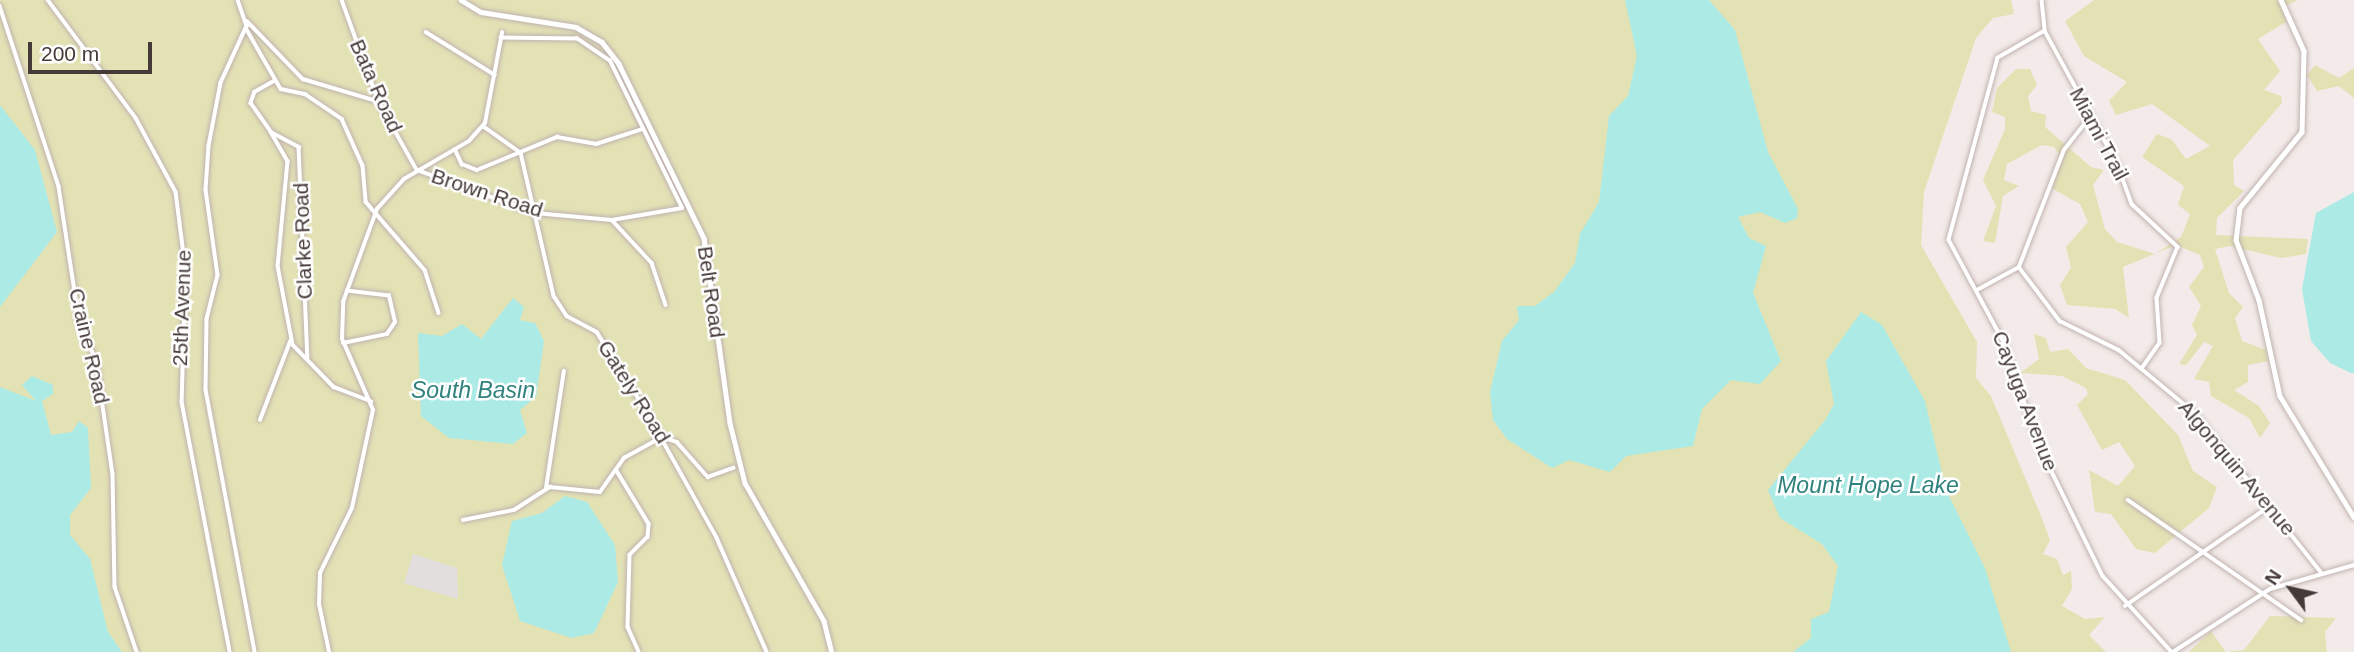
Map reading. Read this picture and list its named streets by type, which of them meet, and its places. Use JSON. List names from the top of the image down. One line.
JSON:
{"streets":{"street":["Bata Road","Miami Trail","Brown Road","Clarke Road","Belt Road","25th Avenue","Craine Road","Gately Road","Cayuga Avenue","Algonquin Avenue"]},"crossings":[["Bata Road","Brown Road"],["Miami Trail","Cayuga Avenue"],["Miami Trail","Algonquin Avenue"],["Brown Road","Gately Road"]],"water":["South Basin","Mount Hope Lake"],"scale_bar":"200 m","north":"top left"}
